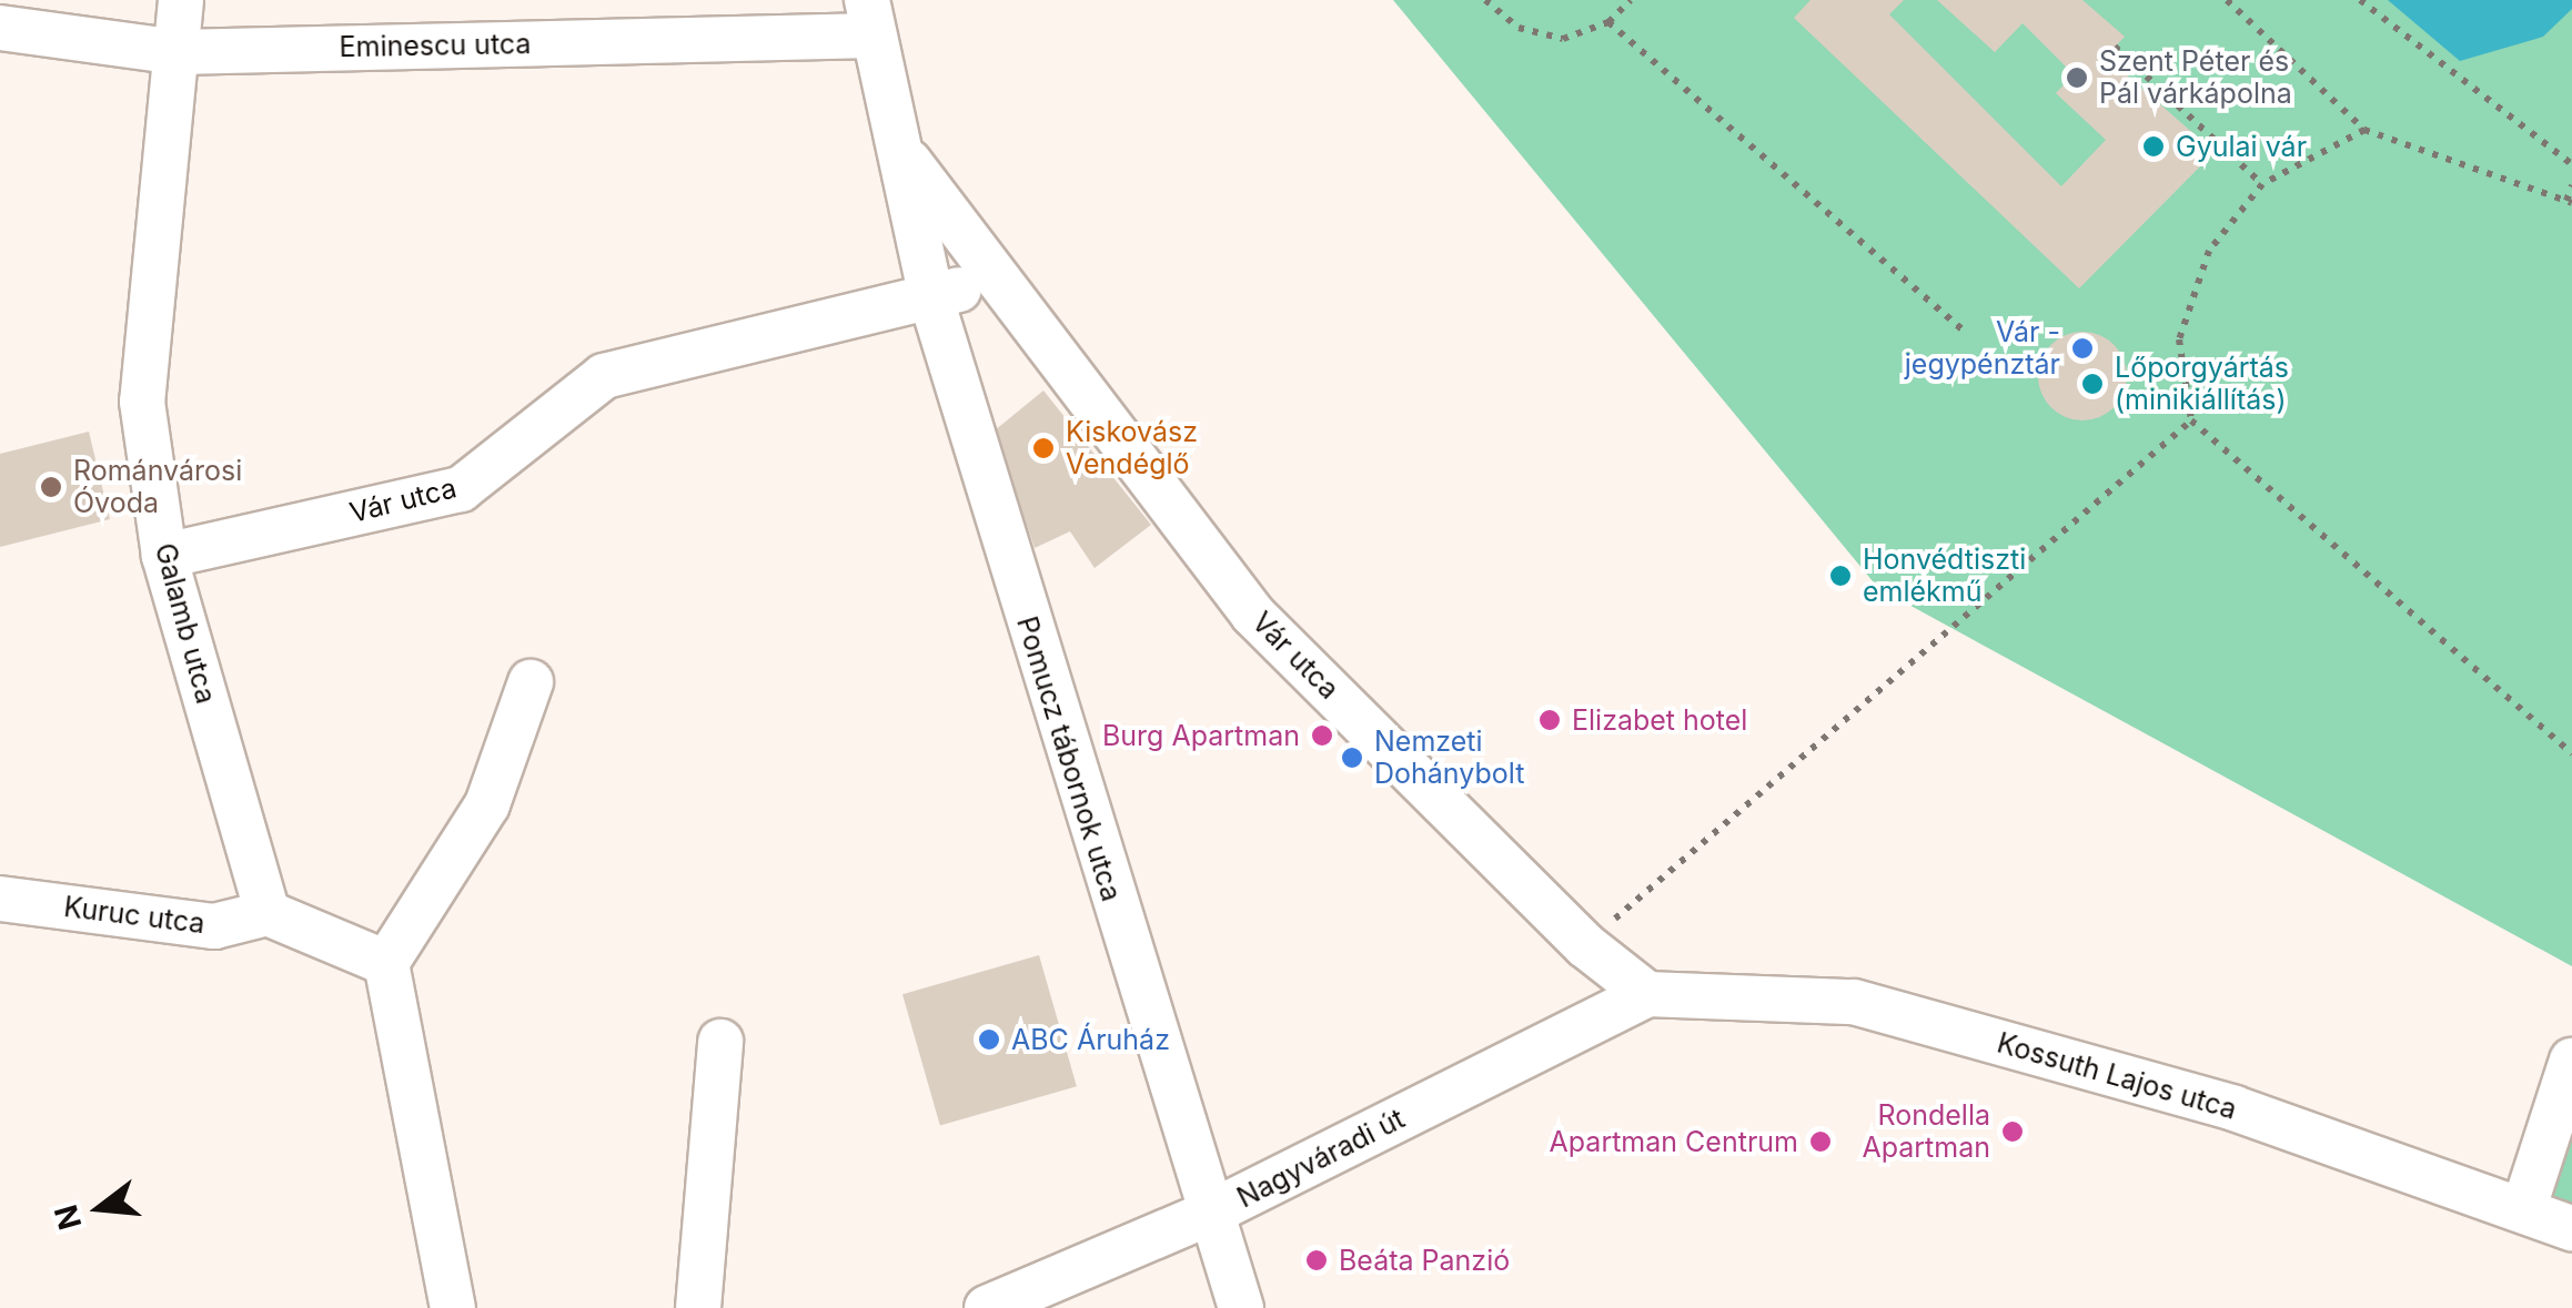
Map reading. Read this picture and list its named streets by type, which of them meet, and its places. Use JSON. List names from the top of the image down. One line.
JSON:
{"streets":{"street":["Eminescu utca","Vár utca","Galamb utca","Pomucz tábornok utca","Kuruc utca","Kossuth Lajos utca","Nagyváradi út"]},"crossings":[["Eminescu utca","Vár utca"],["Eminescu utca","Galamb utca"],["Vár utca","Galamb utca"],["Vár utca","Pomucz tábornok utca"],["Vár utca","Kossuth Lajos utca"],["Vár utca","Nagyváradi út"],["Galamb utca","Kuruc utca"],["Pomucz tábornok utca","Nagyváradi út"],["Kossuth Lajos utca","Nagyváradi út"]],"places":["Szent Péter és Pál várkápolna","Gyulai vár","Vár - jegypénztár","Lőporgyártás (minikiállítás)","Kiskovász Vendéglő","Románvárosi Óvoda","Honvédtiszti emlékmű","Elizabet hotel","Burg Apartman","Nemzeti Dohánybolt","ABC Áruház","Rondella Apartman","Apartman Centrum","Beáta Panzió"],"north":"left"}
